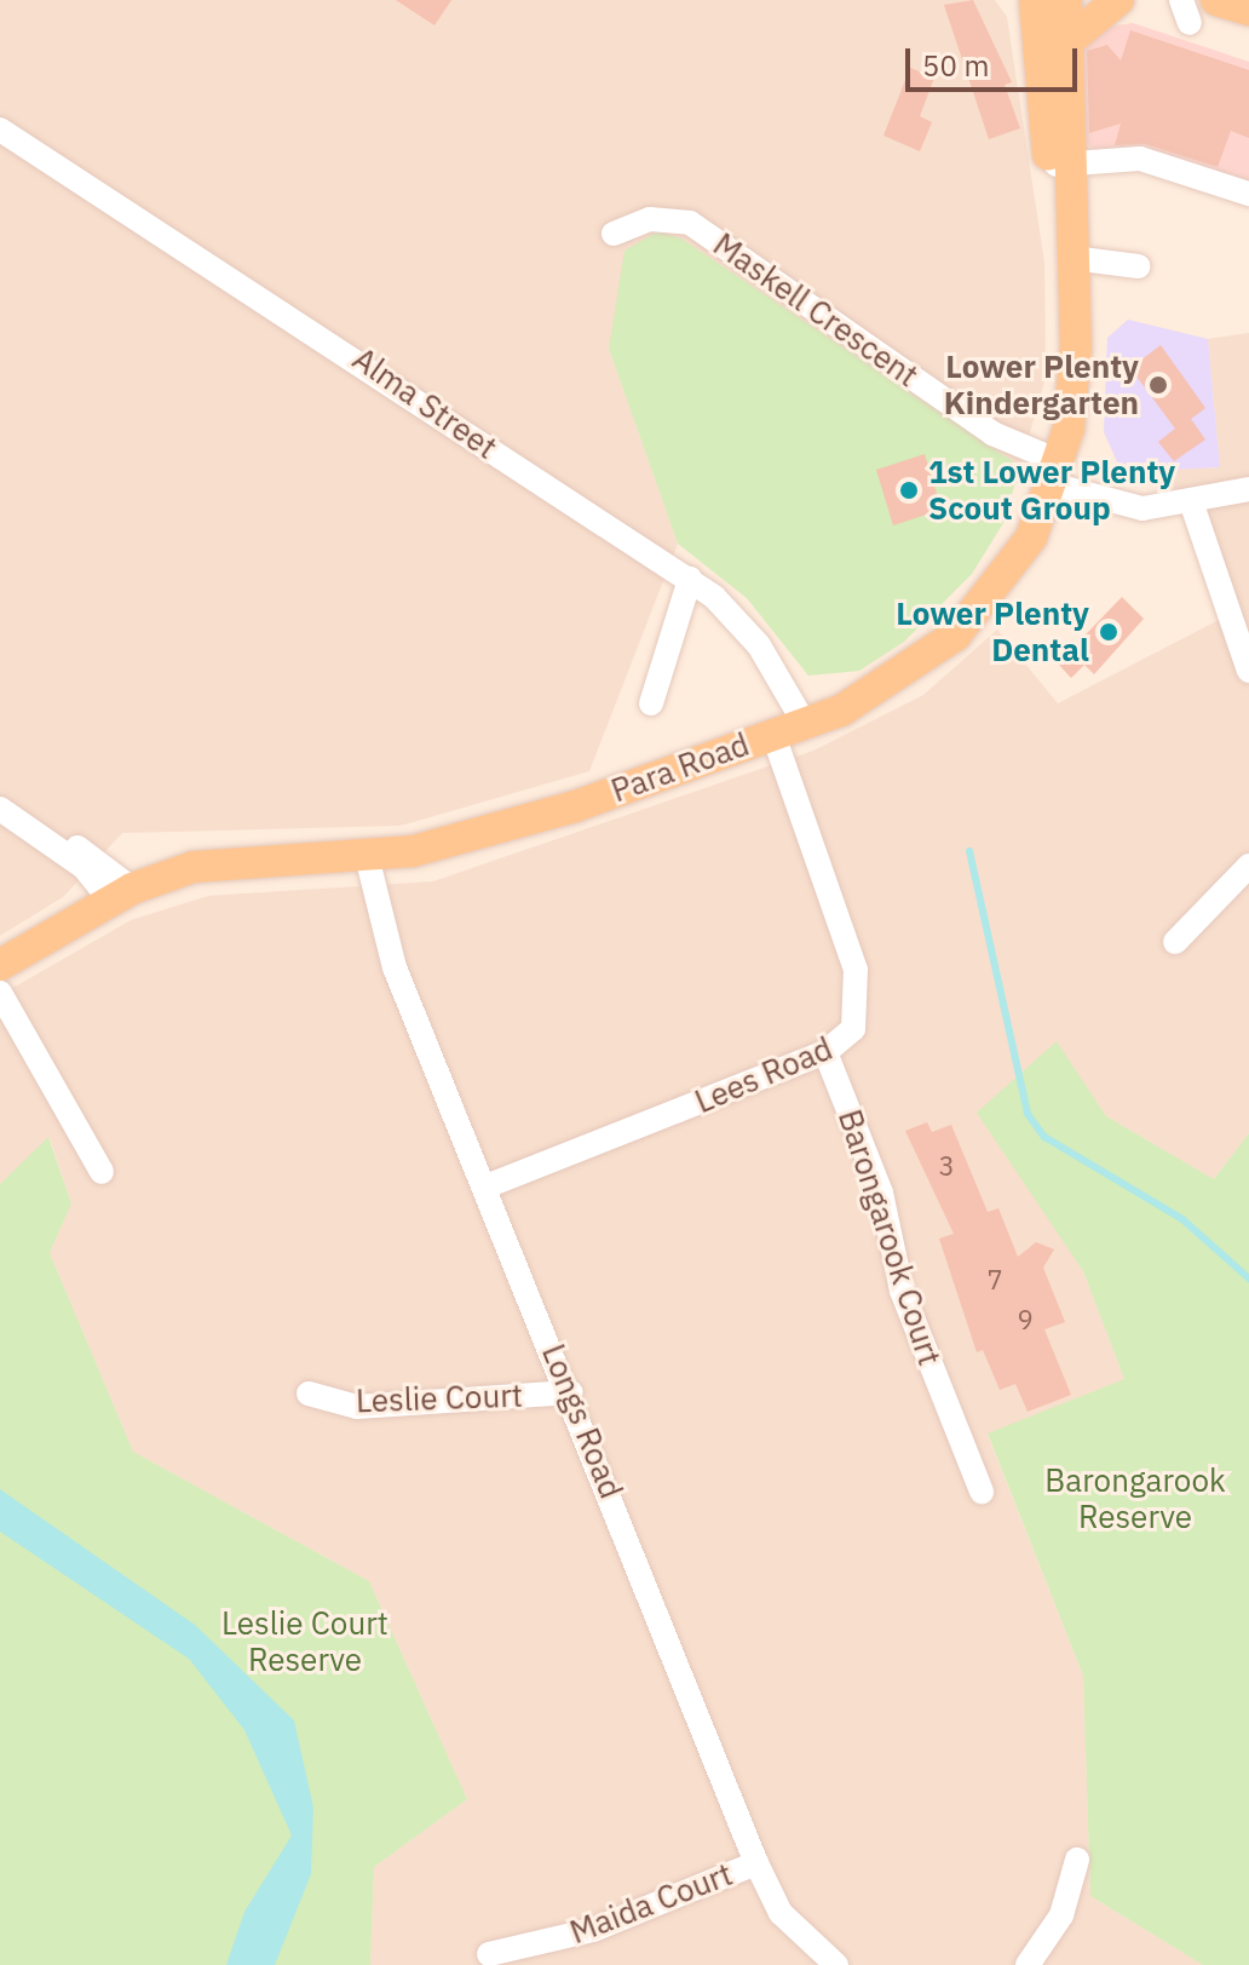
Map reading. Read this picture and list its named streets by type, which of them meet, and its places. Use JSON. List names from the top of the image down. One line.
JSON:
{"streets":{"main road":["Para Road"],"street":["Maskell Crescent","Alma Street","Lees Road","Barongarook Court","Leslie Court","Longs Road","Maida Court"]},"crossings":[["Maskell Crescent","Para Road"],["Alma Street","Para Road"],["Para Road","Lees Road"],["Para Road","Longs Road"],["Lees Road","Barongarook Court"],["Lees Road","Longs Road"],["Leslie Court","Longs Road"],["Longs Road","Maida Court"]],"parks":["Barongarook Reserve","Leslie Court Reserve"],"places":["Lower Plenty Kindergarten","1st Lower Plenty Scout Group","Lower Plenty Dental"],"house_numbers":["3","7","9"],"scale_bar":"50 m"}
